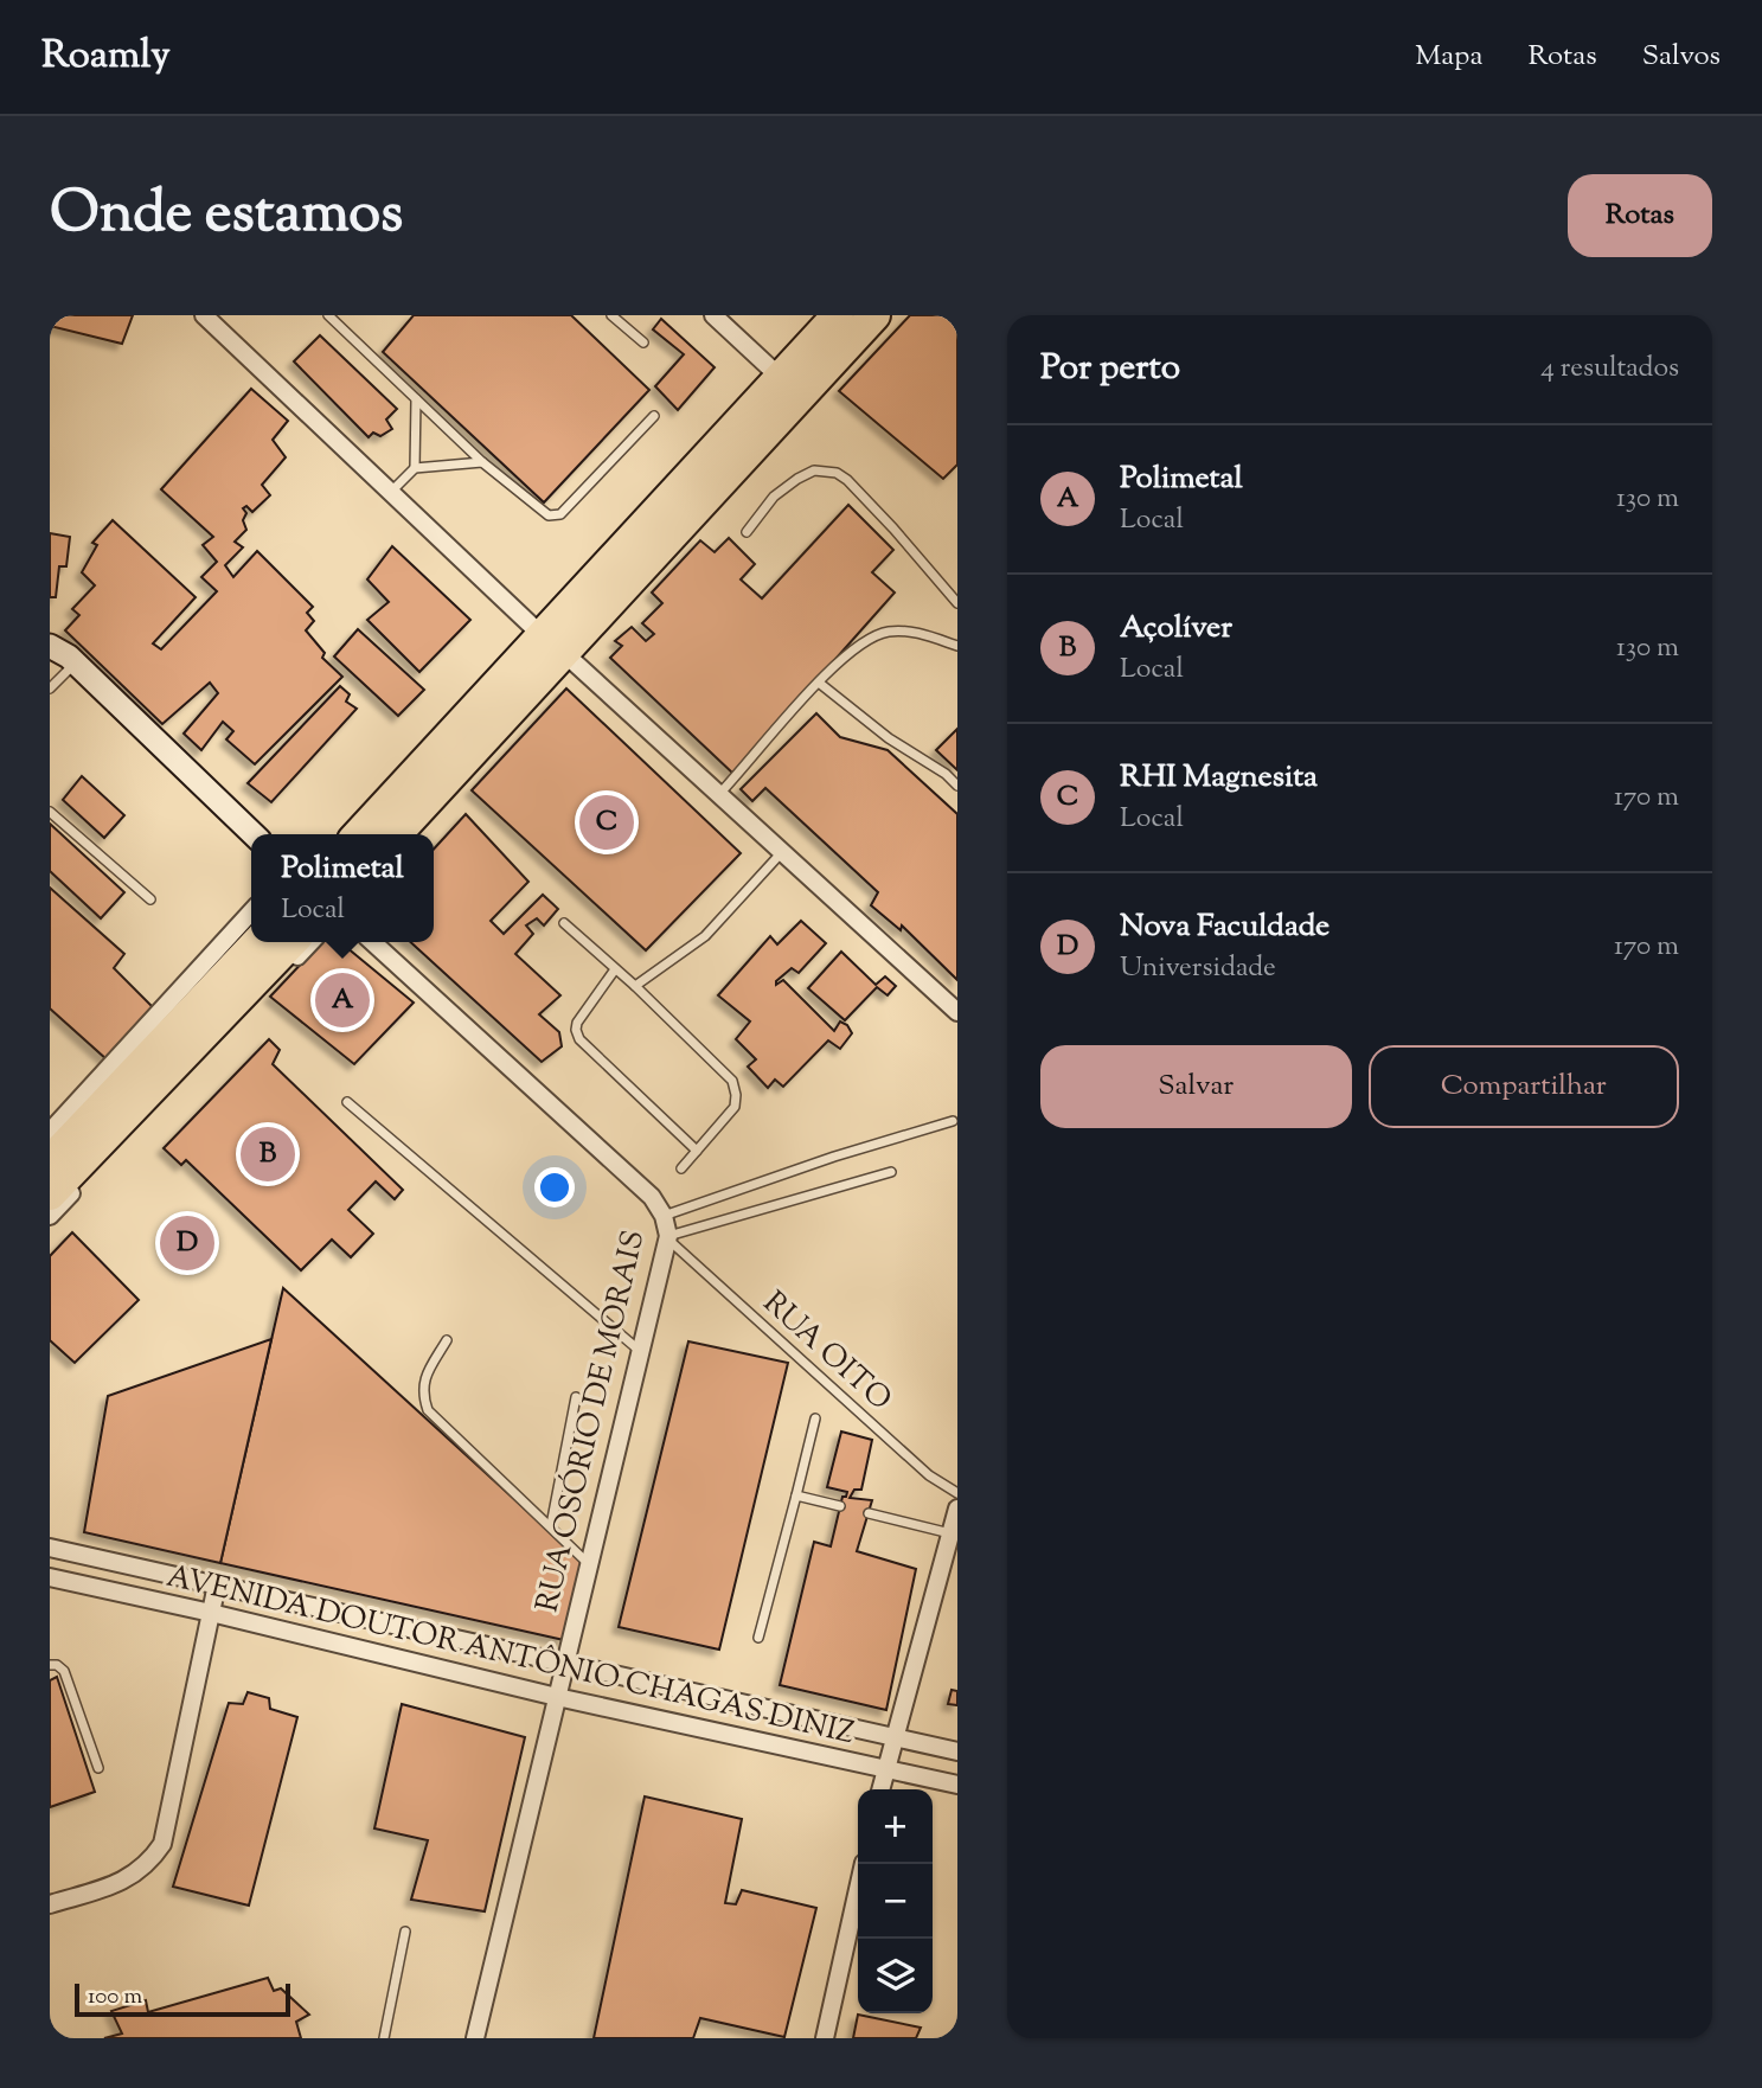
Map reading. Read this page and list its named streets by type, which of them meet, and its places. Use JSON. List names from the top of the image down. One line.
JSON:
{"streets":{"street":["RUA OSÓRIO DE MORAIS","AVENIDA DOUTOR ANTÔNIO CHAGAS DINIZ"],"lane":["RUA OITO"]},"crossings":[["RUA OITO","RUA OSÓRIO DE MORAIS"],["RUA OSÓRIO DE MORAIS","AVENIDA DOUTOR ANTÔNIO CHAGAS DINIZ"]],"scale_bar":"100 m","page":{"header":"Roamly","nav":["Mapa","Rotas","Salvos"],"title":"Onde estamos","buttons":["Rotas",["Salvar","Compartilhar"]],"heading":["Por perto","4 resultados"],"list":[{"mark":"A","name":"Polimetal","note":"Local","value":"130 m"},{"mark":"B","name":"Açolíver","note":"Local","value":"130 m"},{"mark":"C","name":"RHI Magnesita","note":"Local","value":"170 m"},{"mark":"D","name":"Nova Faculdade","note":"Universidade","value":"170 m"}],"pins":["C","A","B","D"],"popup":["Polimetal","Local"],"map_buttons":["+","−"],"scale":"100 m"}}
